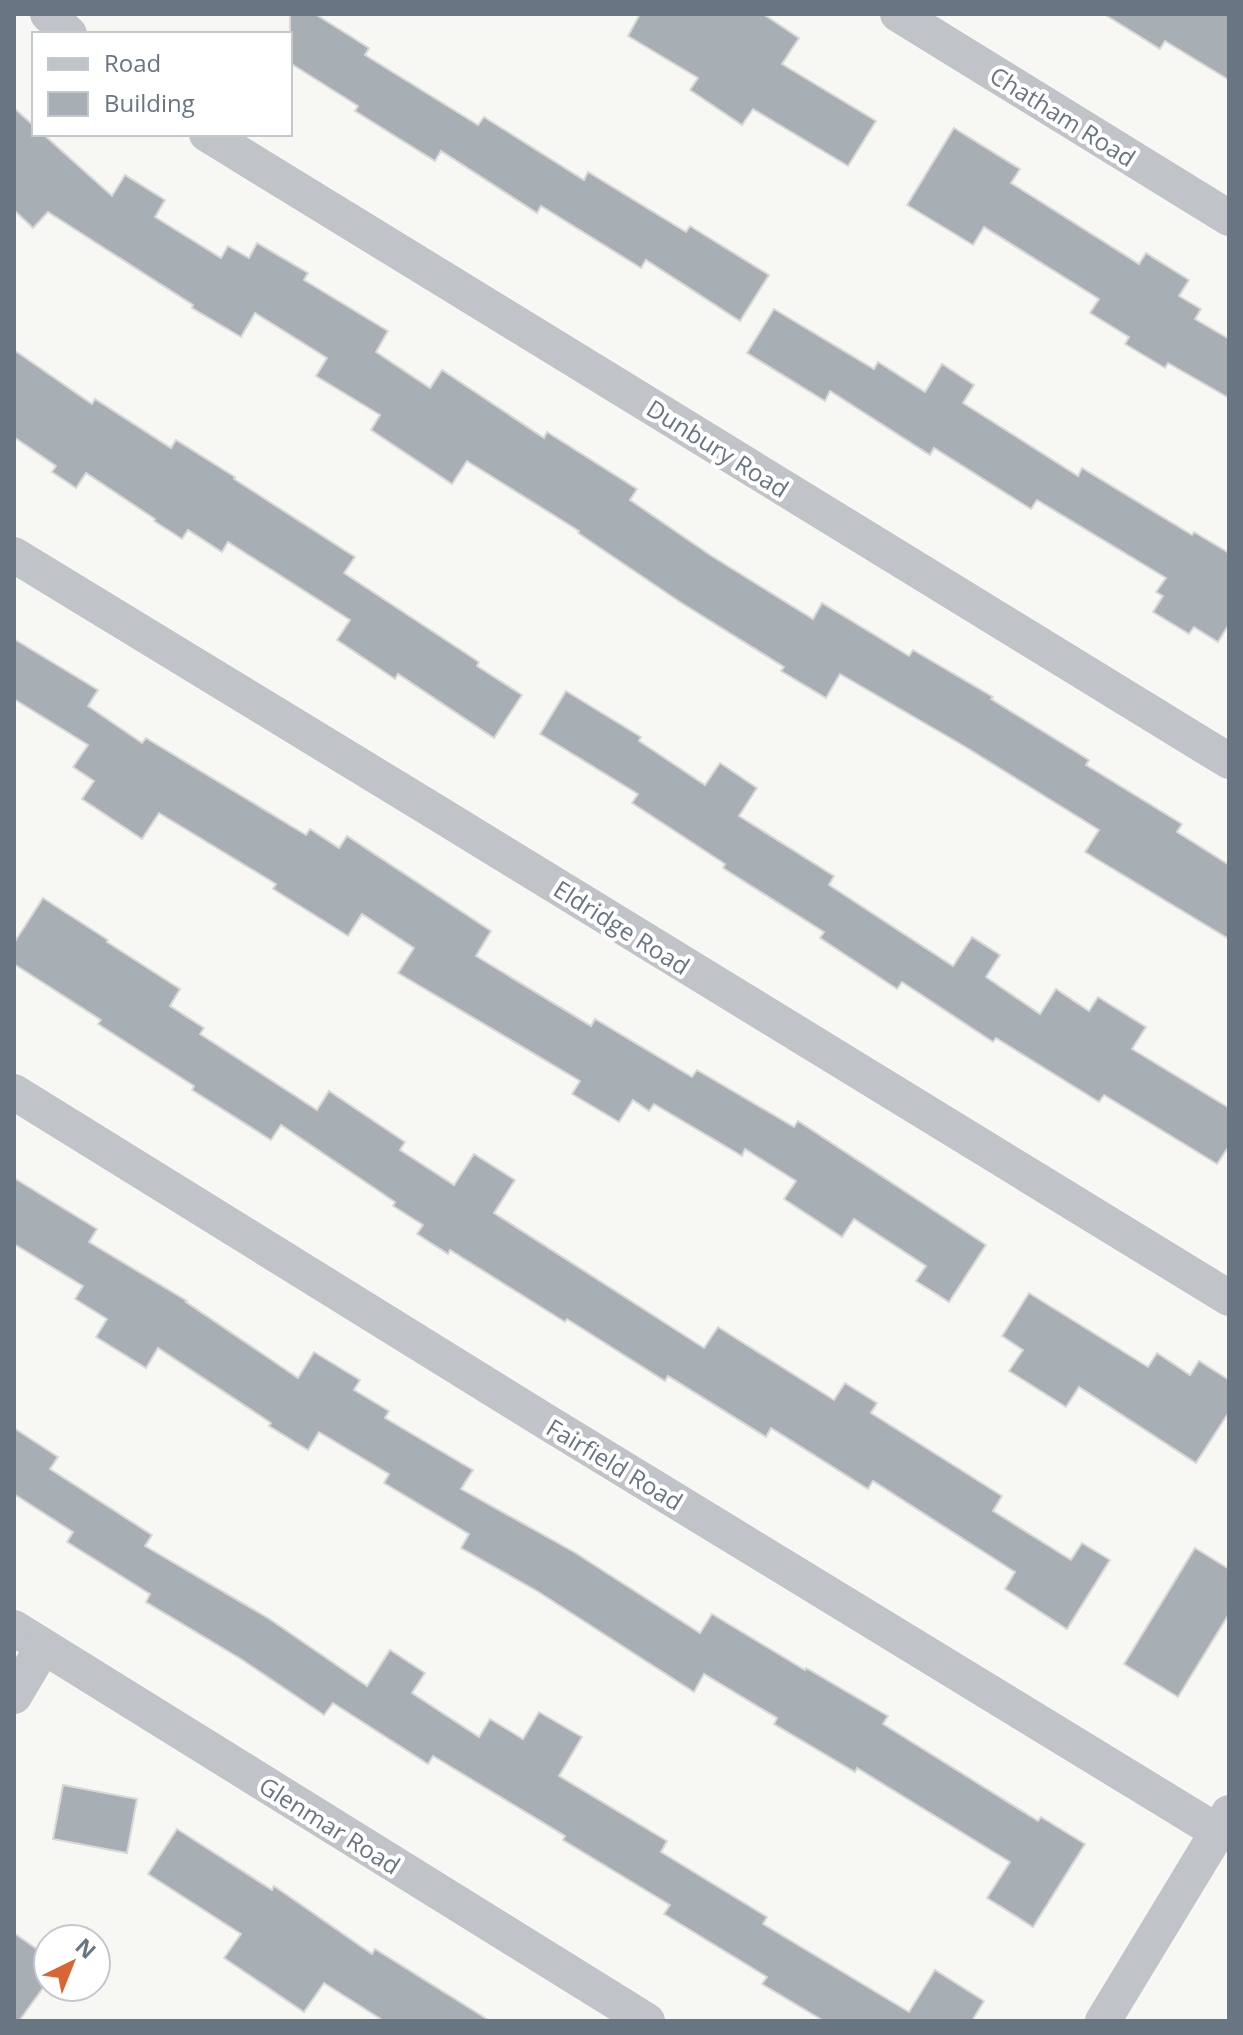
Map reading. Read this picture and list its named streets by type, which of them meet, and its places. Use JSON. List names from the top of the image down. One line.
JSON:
{"streets":{"street":["Chatham Road","Dunbury Road","Eldridge Road","Fairfield Road","Glenmar Road"]},"legend":["Road","Building"],"north":"top right"}
